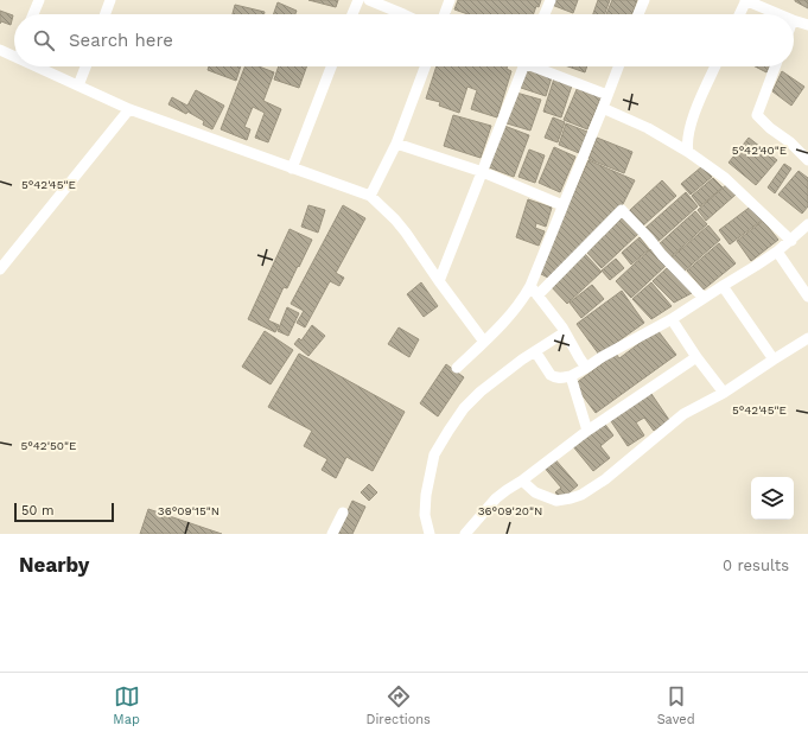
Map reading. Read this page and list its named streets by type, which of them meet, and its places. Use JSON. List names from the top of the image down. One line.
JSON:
{"scale_bar":"50 m","page":{"search":"Search here","scale":"50 m","heading":["Nearby","0 results"],"nav":["Map","Directions","Saved"]},"coordinates":["5°42'40\"E","5°42'45\"E","5°42'50\"E","36°09'15\"N","36°09'20\"N"]}
